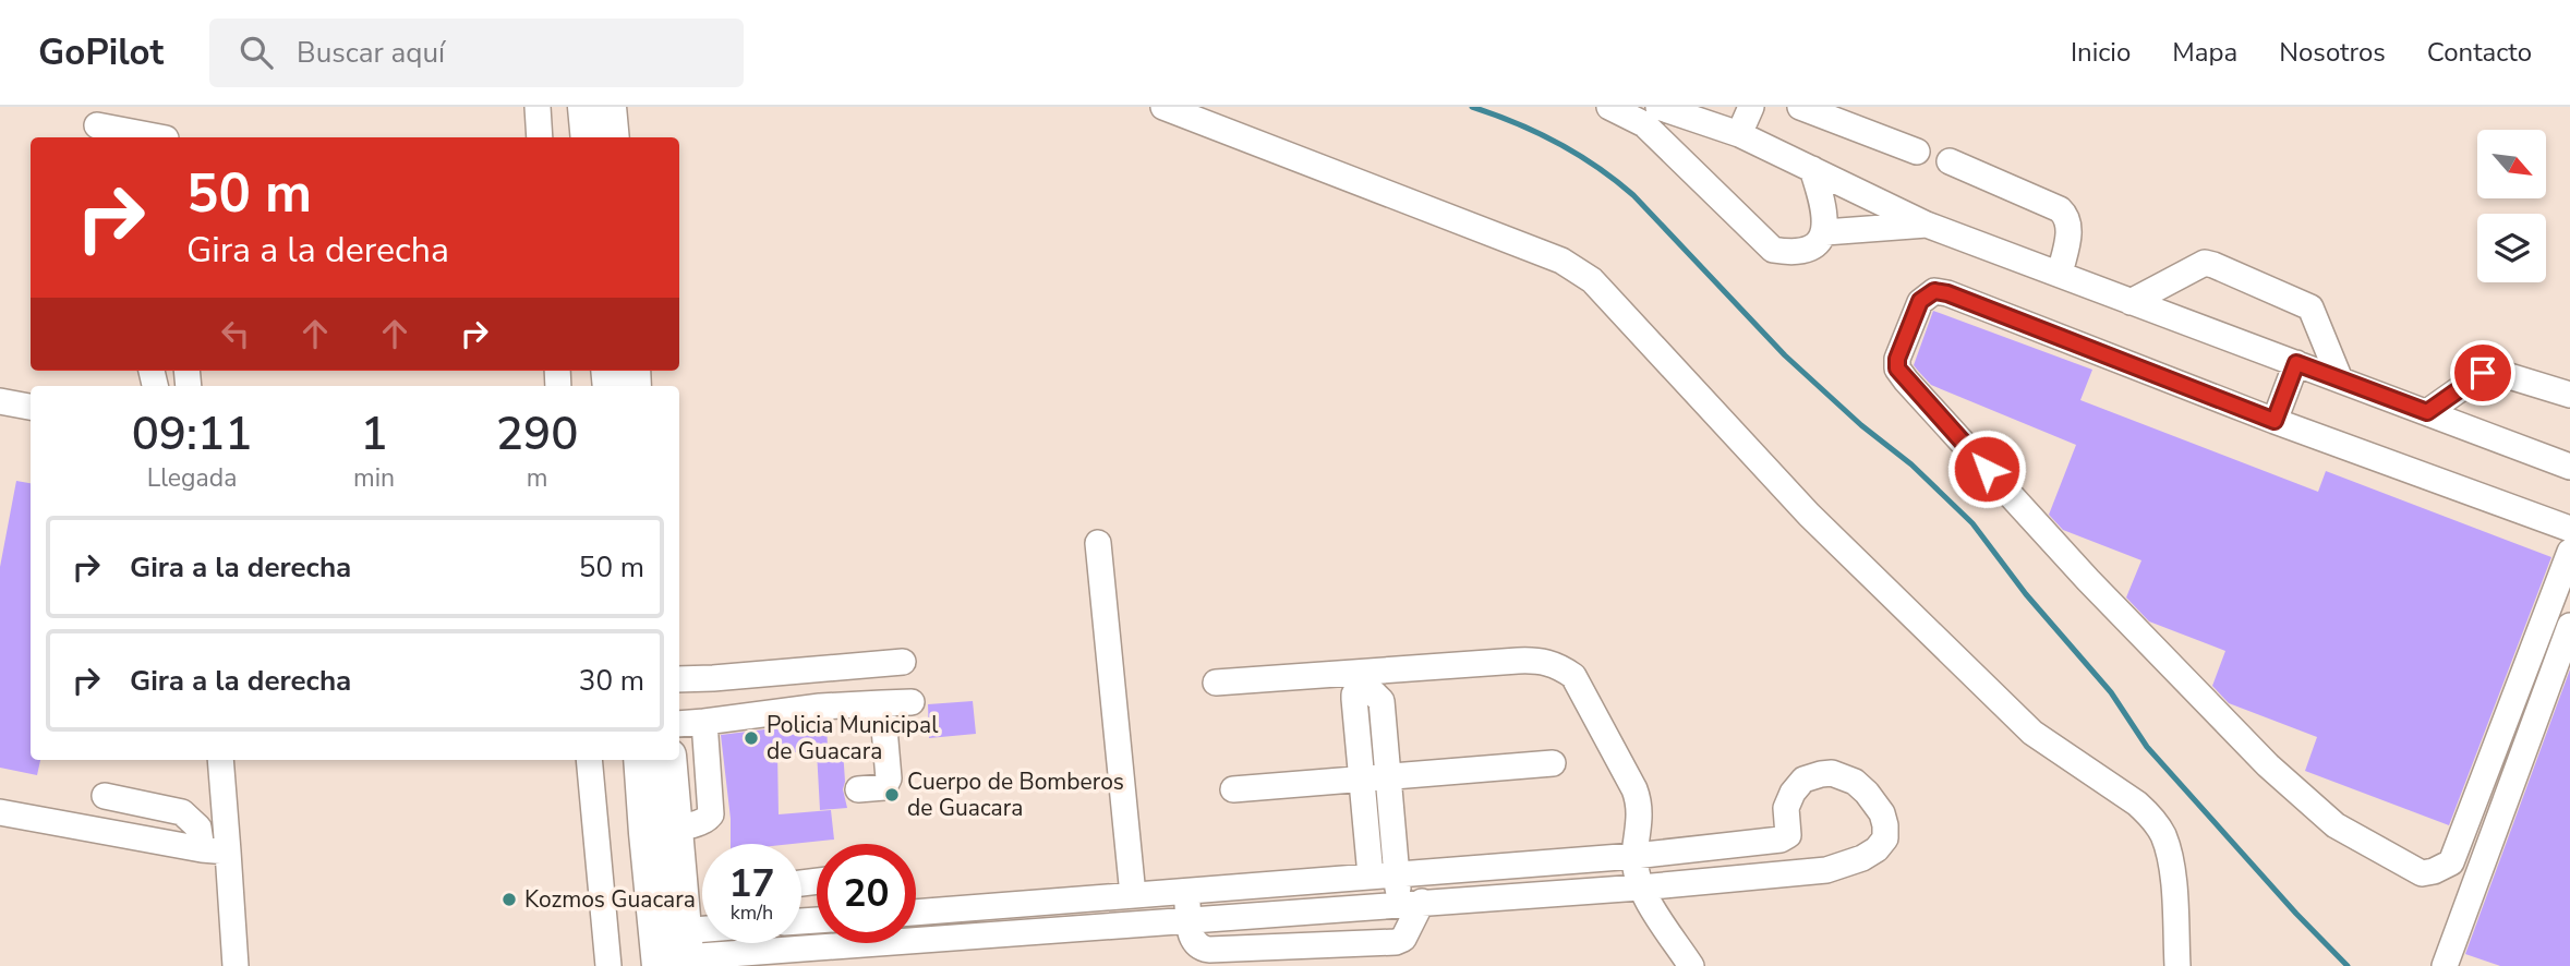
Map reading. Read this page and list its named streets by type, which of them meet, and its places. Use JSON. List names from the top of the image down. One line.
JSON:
{"places":["Policia Municipal de Guacara","Cuerpo de Bomberos de Guacara","Kozmos Guacara"],"north":"bottom right","page":{"header":"GoPilot","search":"Buscar aquí","nav":["Inicio","Mapa","Nosotros","Contacto"],"turn":["50 m","Gira a la derecha"],"eta":["09:11","Llegada","1","min","290","m"],"list":[{"name":"Gira a la derecha","value":"50 m"},{"name":"Gira a la derecha","value":"30 m"}],"speed":"17 km/h","limit":"20"}}
